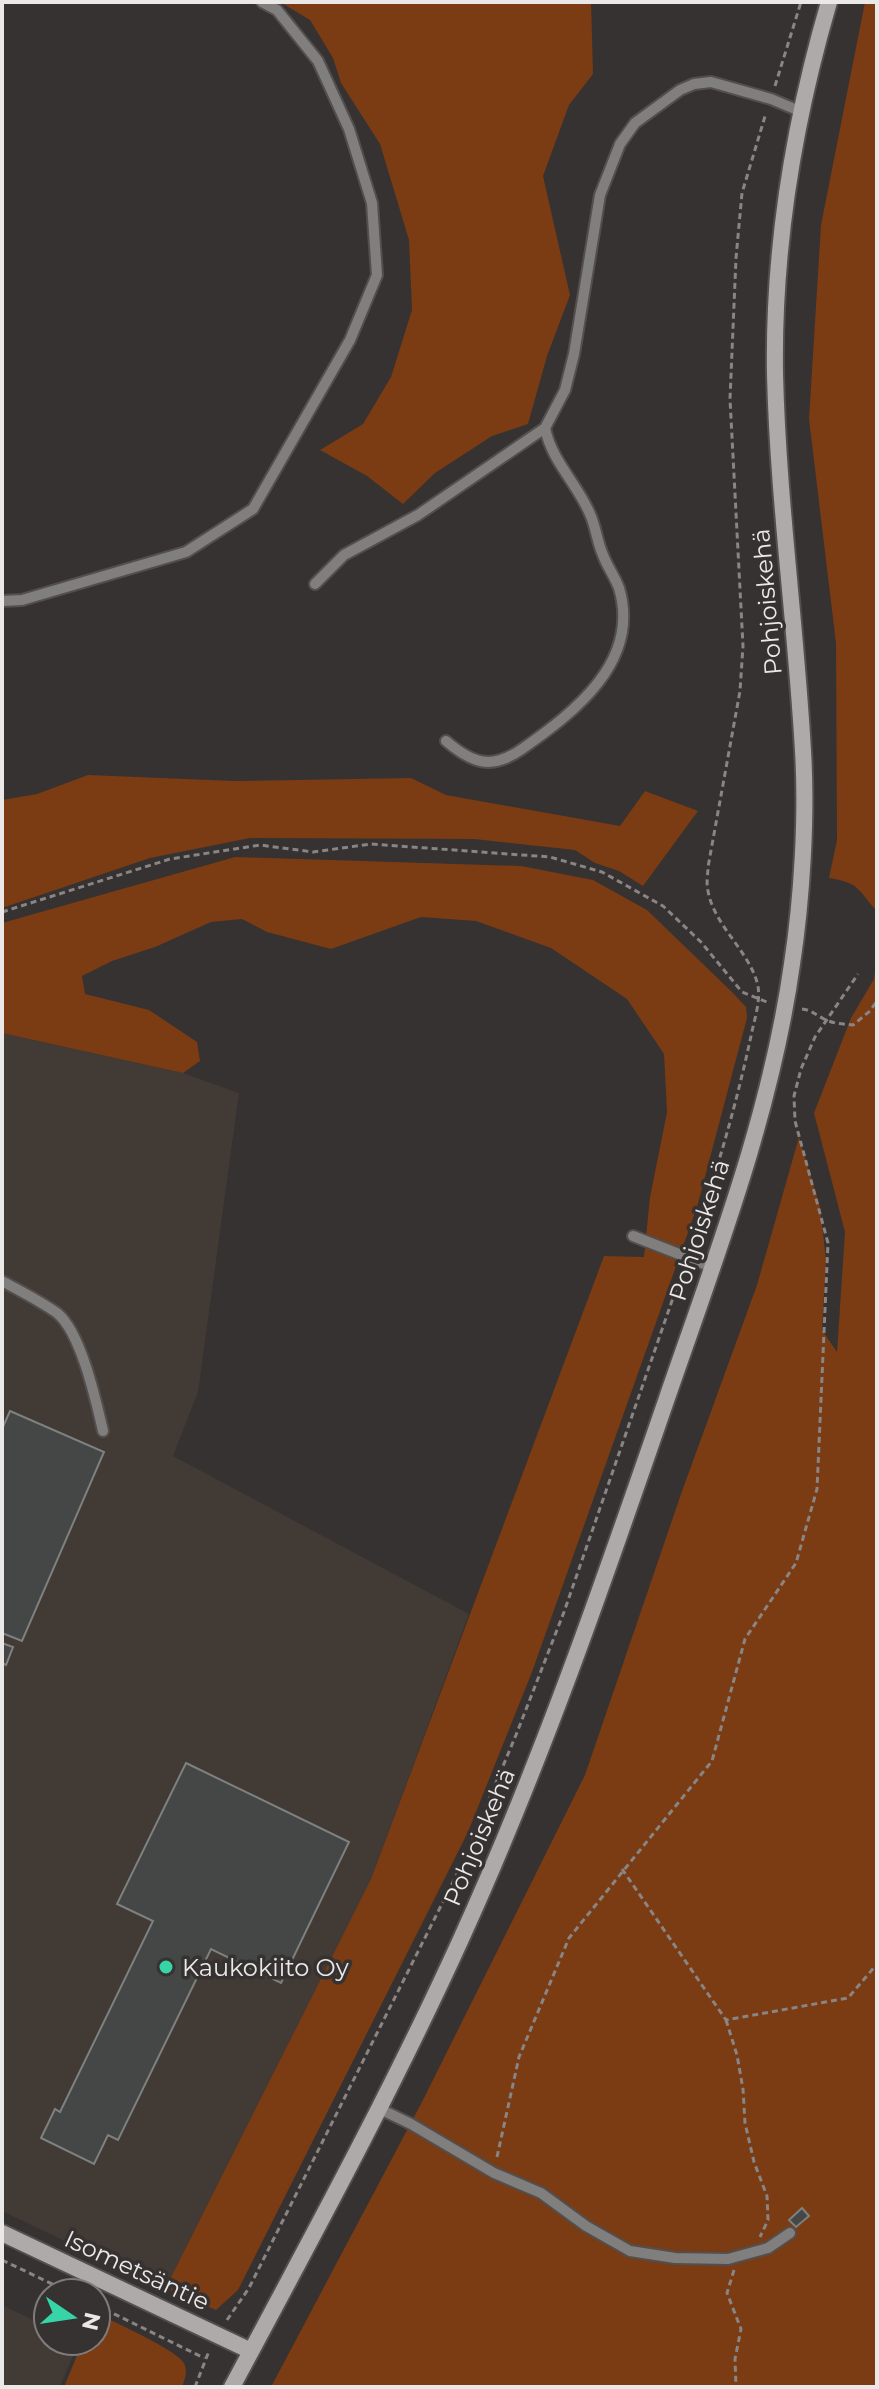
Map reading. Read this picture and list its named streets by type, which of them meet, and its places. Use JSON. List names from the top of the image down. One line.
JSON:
{"streets":{"main road":["Pohjoiskehä","Isometsäntie"]},"crossings":[["Pohjoiskehä","Isometsäntie"]],"places":["Kaukokiito Oy"],"north":"right"}
